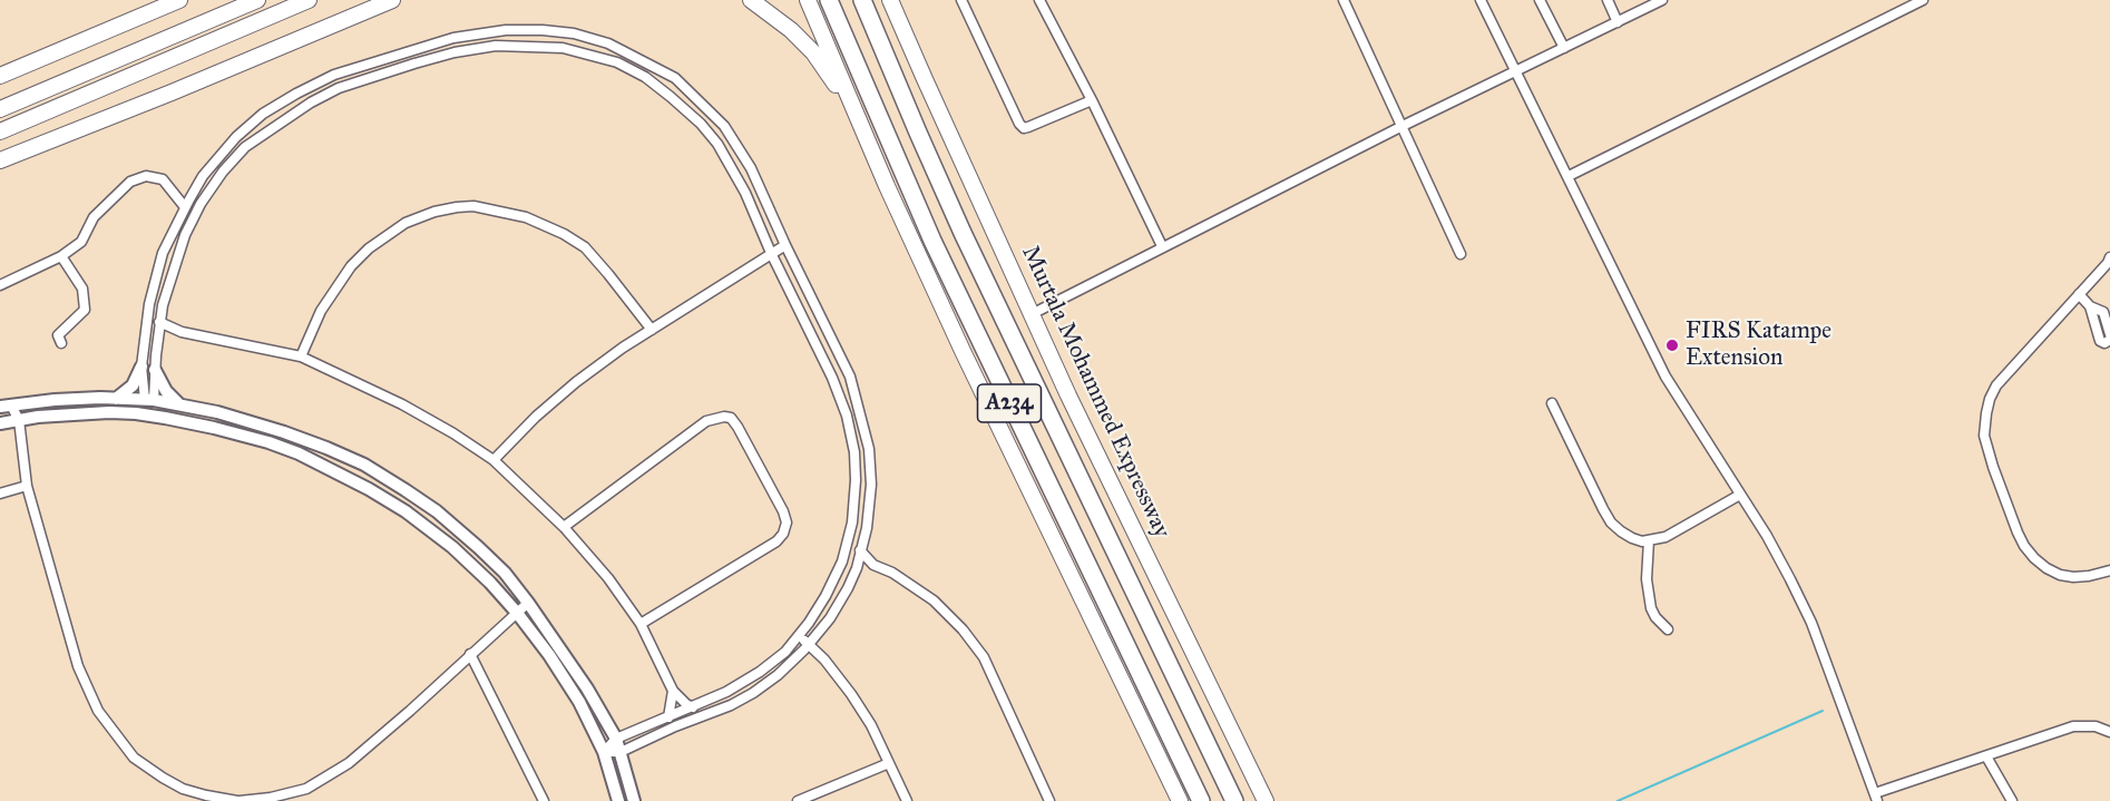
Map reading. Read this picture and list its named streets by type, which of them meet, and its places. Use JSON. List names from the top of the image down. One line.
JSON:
{"streets":{"highway":["A234"],"main road":["Murtala Mohammed Expressway"]},"places":["FIRS Katampe Extension"]}
